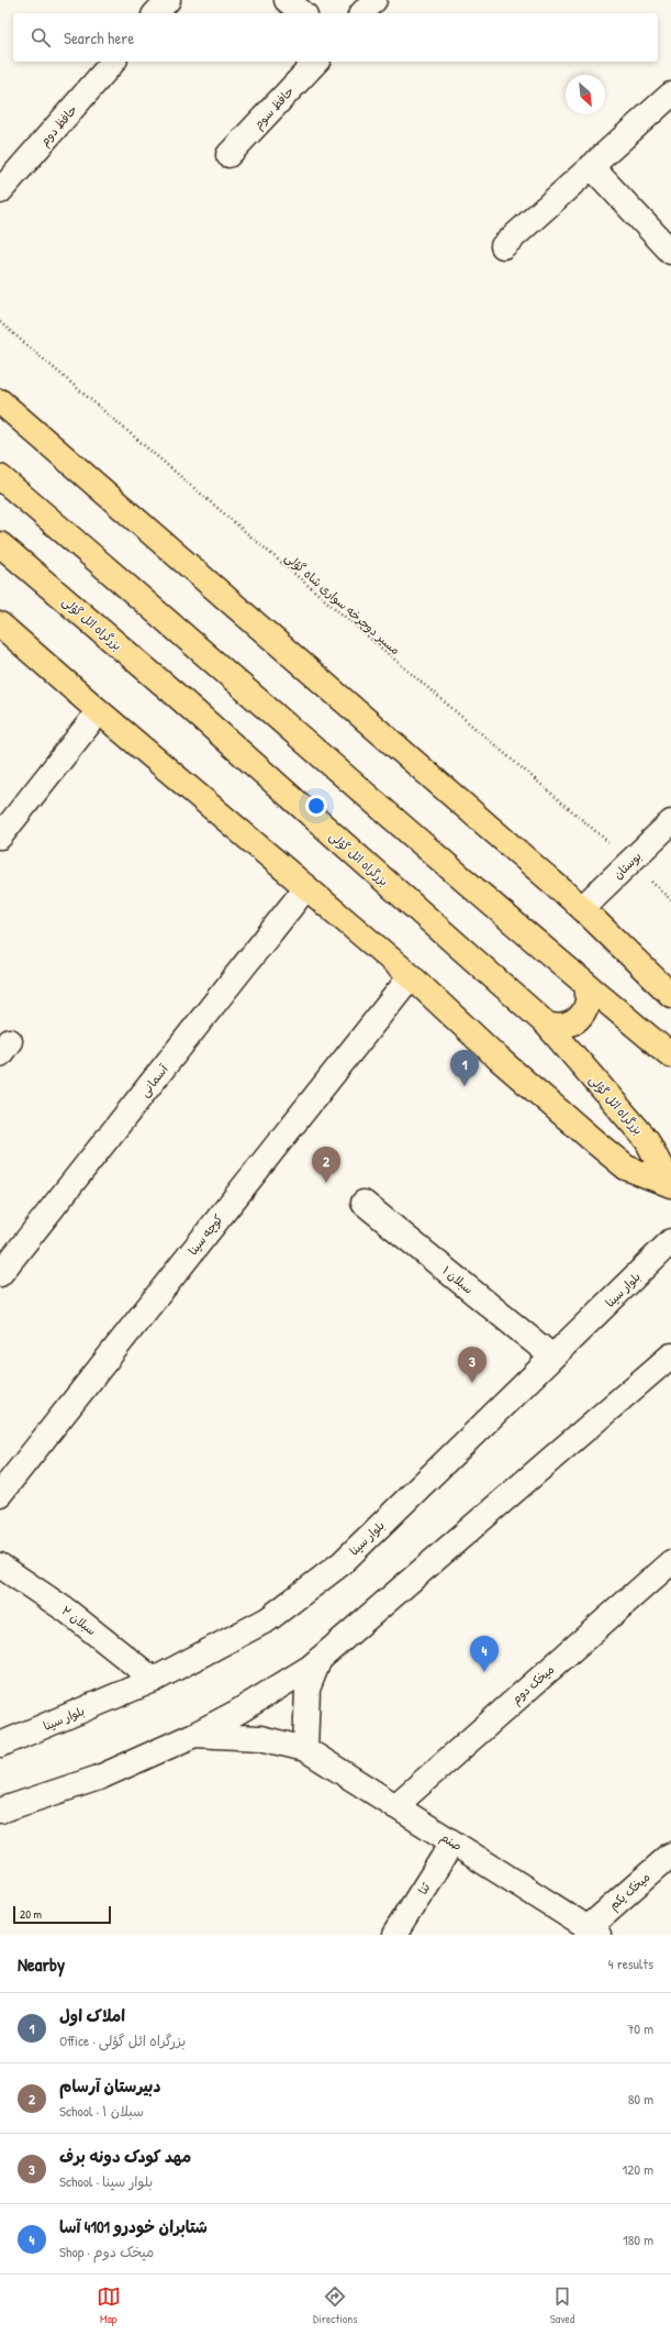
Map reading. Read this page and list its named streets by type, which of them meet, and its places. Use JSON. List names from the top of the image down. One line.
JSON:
{"streets":{"highway":["بزرگراه ائل گؤلی"],"street":["حافظ سوم","حافظ دوم","بوستان","آسمانی","کوچه سینا","سبلان ۱","بلوار سینا","سبلان ۲","میخک دوم","صنم","ثنا","میخک یکم"],"path":["مسیر دوچرخه سواری شاه گؤلی"]},"crossings":[["مسیر دوچرخه سواری شاه گؤلی","بوستان"],["سبلان ۱","بلوار سینا"],["بلوار سینا","سبلان ۲"],["میخک دوم","صنم"],["صنم","ثنا"],["صنم","میخک یکم"]],"scale_bar":"20 m","north":"bottom right","page":{"search":"Search here","pins":["1","2","3","4"],"scale":"20 m","heading":["Nearby","4 results"],"list":[{"mark":"1","name":"املاک اول","note":"Office · بزرگراه ائل گؤلی","value":"70 m"},{"mark":"2","name":"دبیرستان آرسام","note":"School · سبلان ۱","value":"80 m"},{"mark":"3","name":"مهد کودک دونه برف","note":"School · بلوار سینا","value":"120 m"},{"mark":"4","name":"شتابران خودرو 4101 آسا","note":"Shop · میخک دوم","value":"180 m"}],"nav":["Map","Directions","Saved"]}}
